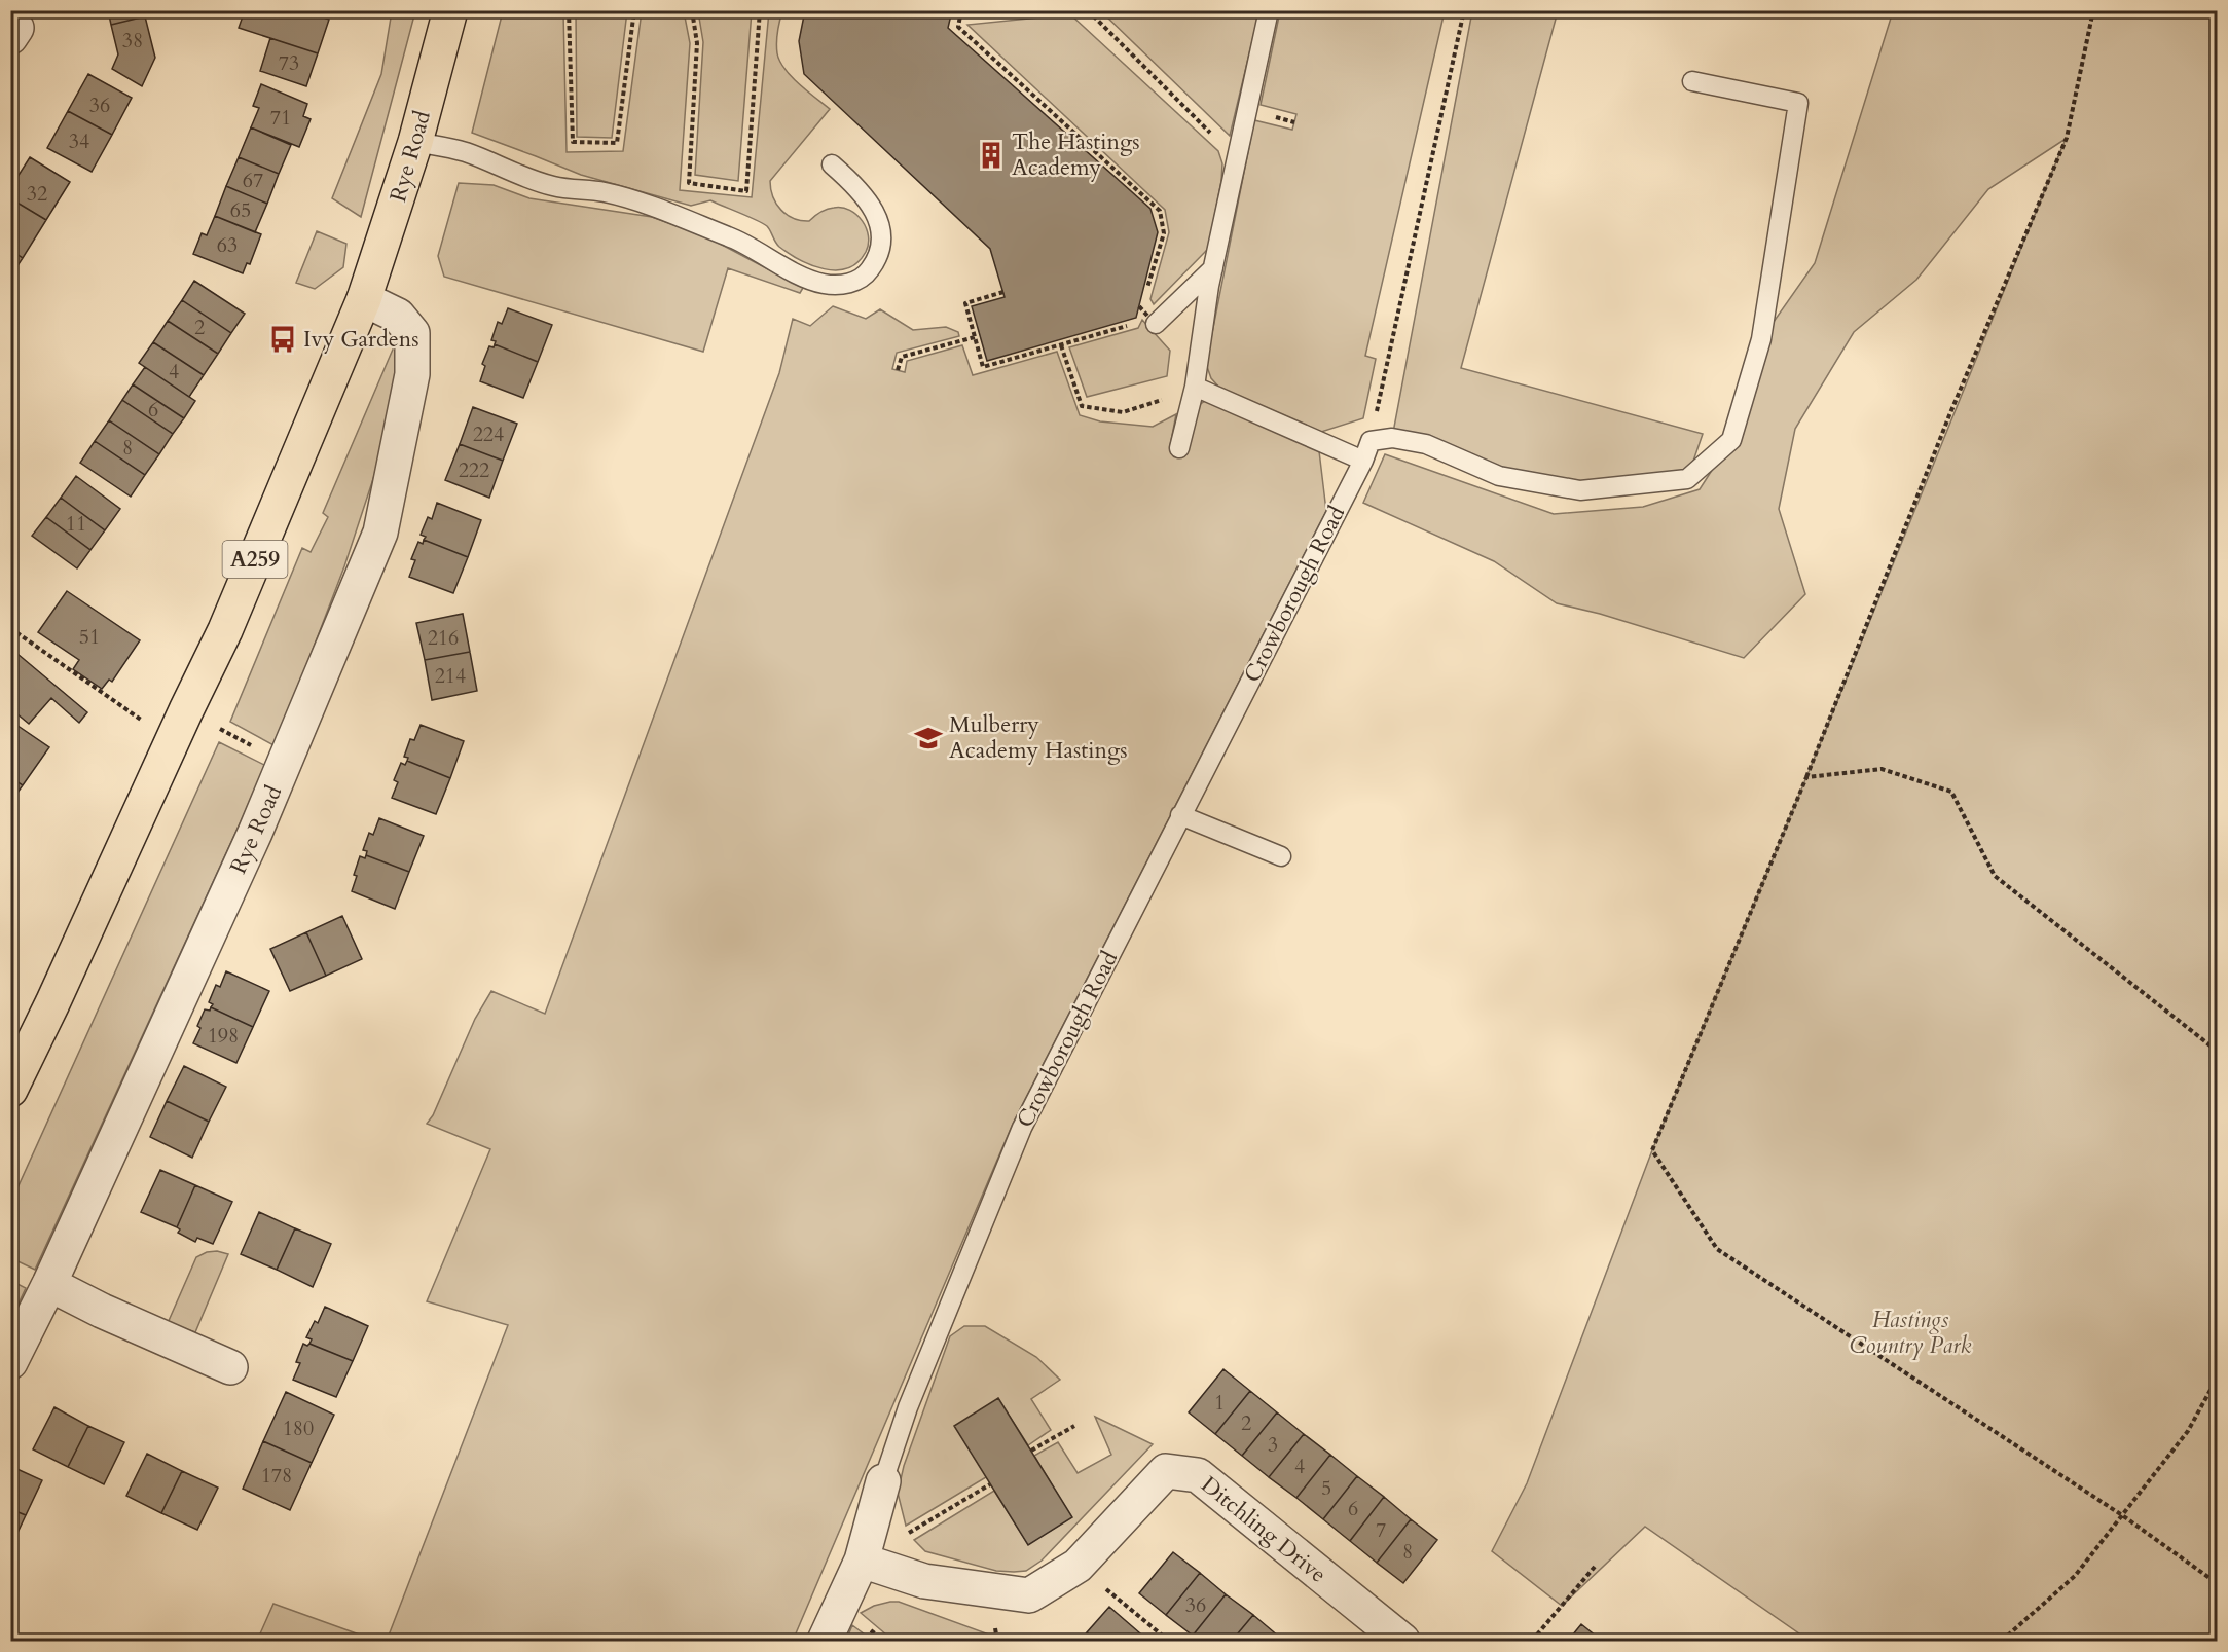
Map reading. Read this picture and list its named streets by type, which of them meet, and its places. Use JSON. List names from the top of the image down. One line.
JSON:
{"streets":{"highway":["Rye Road","A259"],"street":["Crowborough Road","Ditchling Drive"]},"crossings":[["Crowborough Road","Ditchling Drive"]],"parks":["Hastings Country Park"],"places":{"building":["The Hastings Academy"],"bus stop":["Ivy Gardens"],"school or university":["Mulberry Academy Hastings"]},"house_numbers":["38","73","36","71","34","67","32","65","63","2","4","6","224","8","222","11","51","216","214","198","1","2","180","3","4","178","5","6","7","8","36"]}
